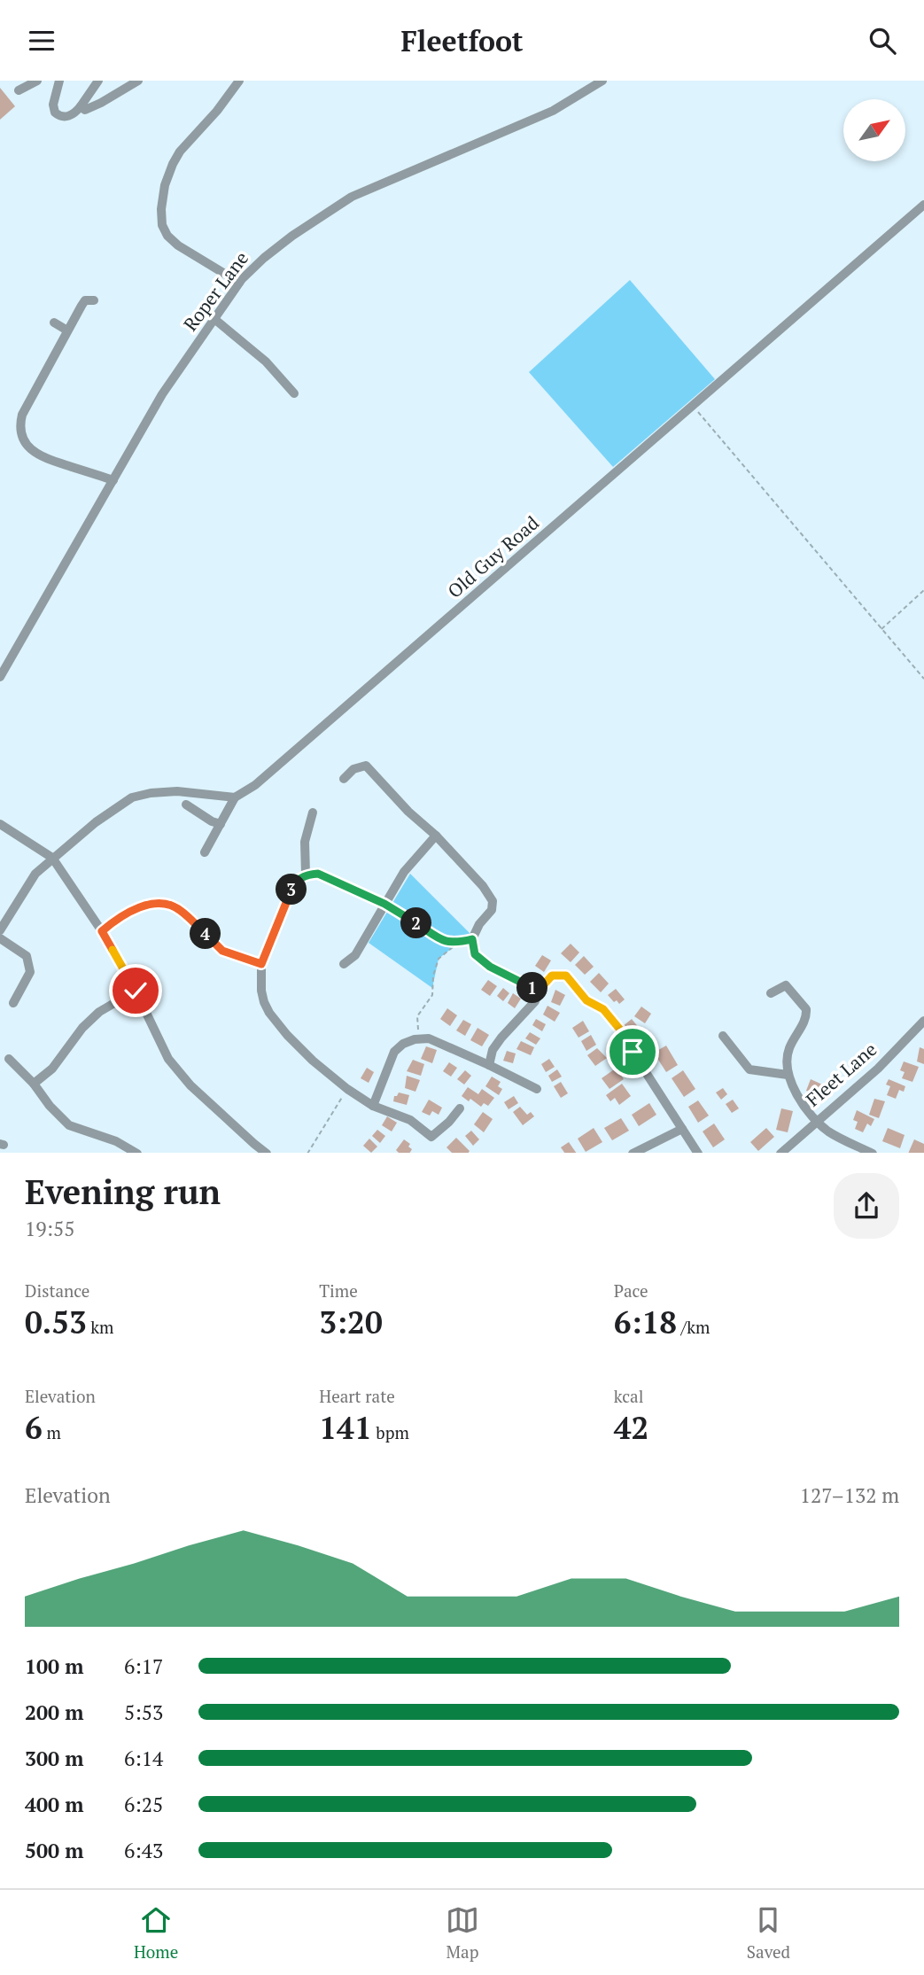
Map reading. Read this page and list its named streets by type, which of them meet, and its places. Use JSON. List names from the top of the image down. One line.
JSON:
{"streets":{"street":["Roper Lane","Old Guy Road","Fleet Lane"]},"north":"top right","page":{"header":"Fleetfoot","pins":["3","2","4","1"],"heading":["Evening run","19:55"],"stats":[["Distance","0.53 km"],["Time","3:20"],["Pace","6:18 /km"],["Elevation","6 m"],["Heart rate","141 bpm"],["kcal","42"]],"chart":["Elevation","127–132 m"],"list":[{"name":"100 m","note":"6:17"},{"name":"200 m","note":"5:53"},{"name":"300 m","note":"6:14"},{"name":"400 m","note":"6:25"},{"name":"500 m","note":"6:43"}],"tabs":["Home","Map","Saved"]}}
